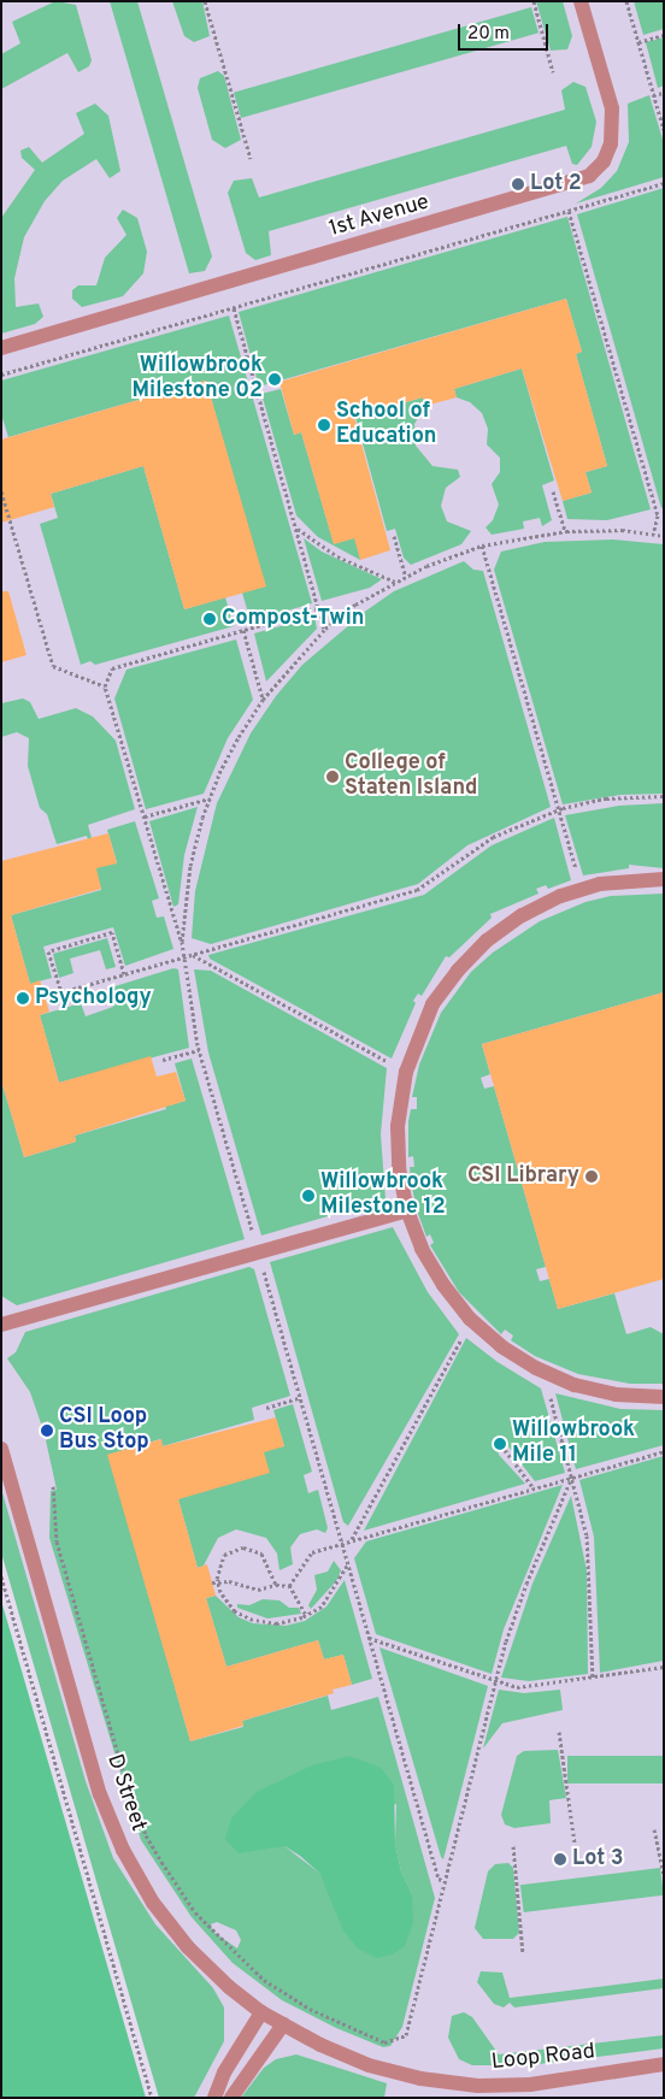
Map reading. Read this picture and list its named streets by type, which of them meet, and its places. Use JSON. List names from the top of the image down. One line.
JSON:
{"streets":{"street":["1st Avenue","D Street","Loop Road"]},"crossings":[["D Street","Loop Road"]],"places":["Lot 2","Willowbrook Milestone 02","School of Education","Compost-Twin","College of Staten Island","Psychology","CSI Library","Willowbrook Milestone 12","CSI Loop Bus Stop","Willowbrook Mile 11","Lot 3"],"scale_bar":"20 m"}
